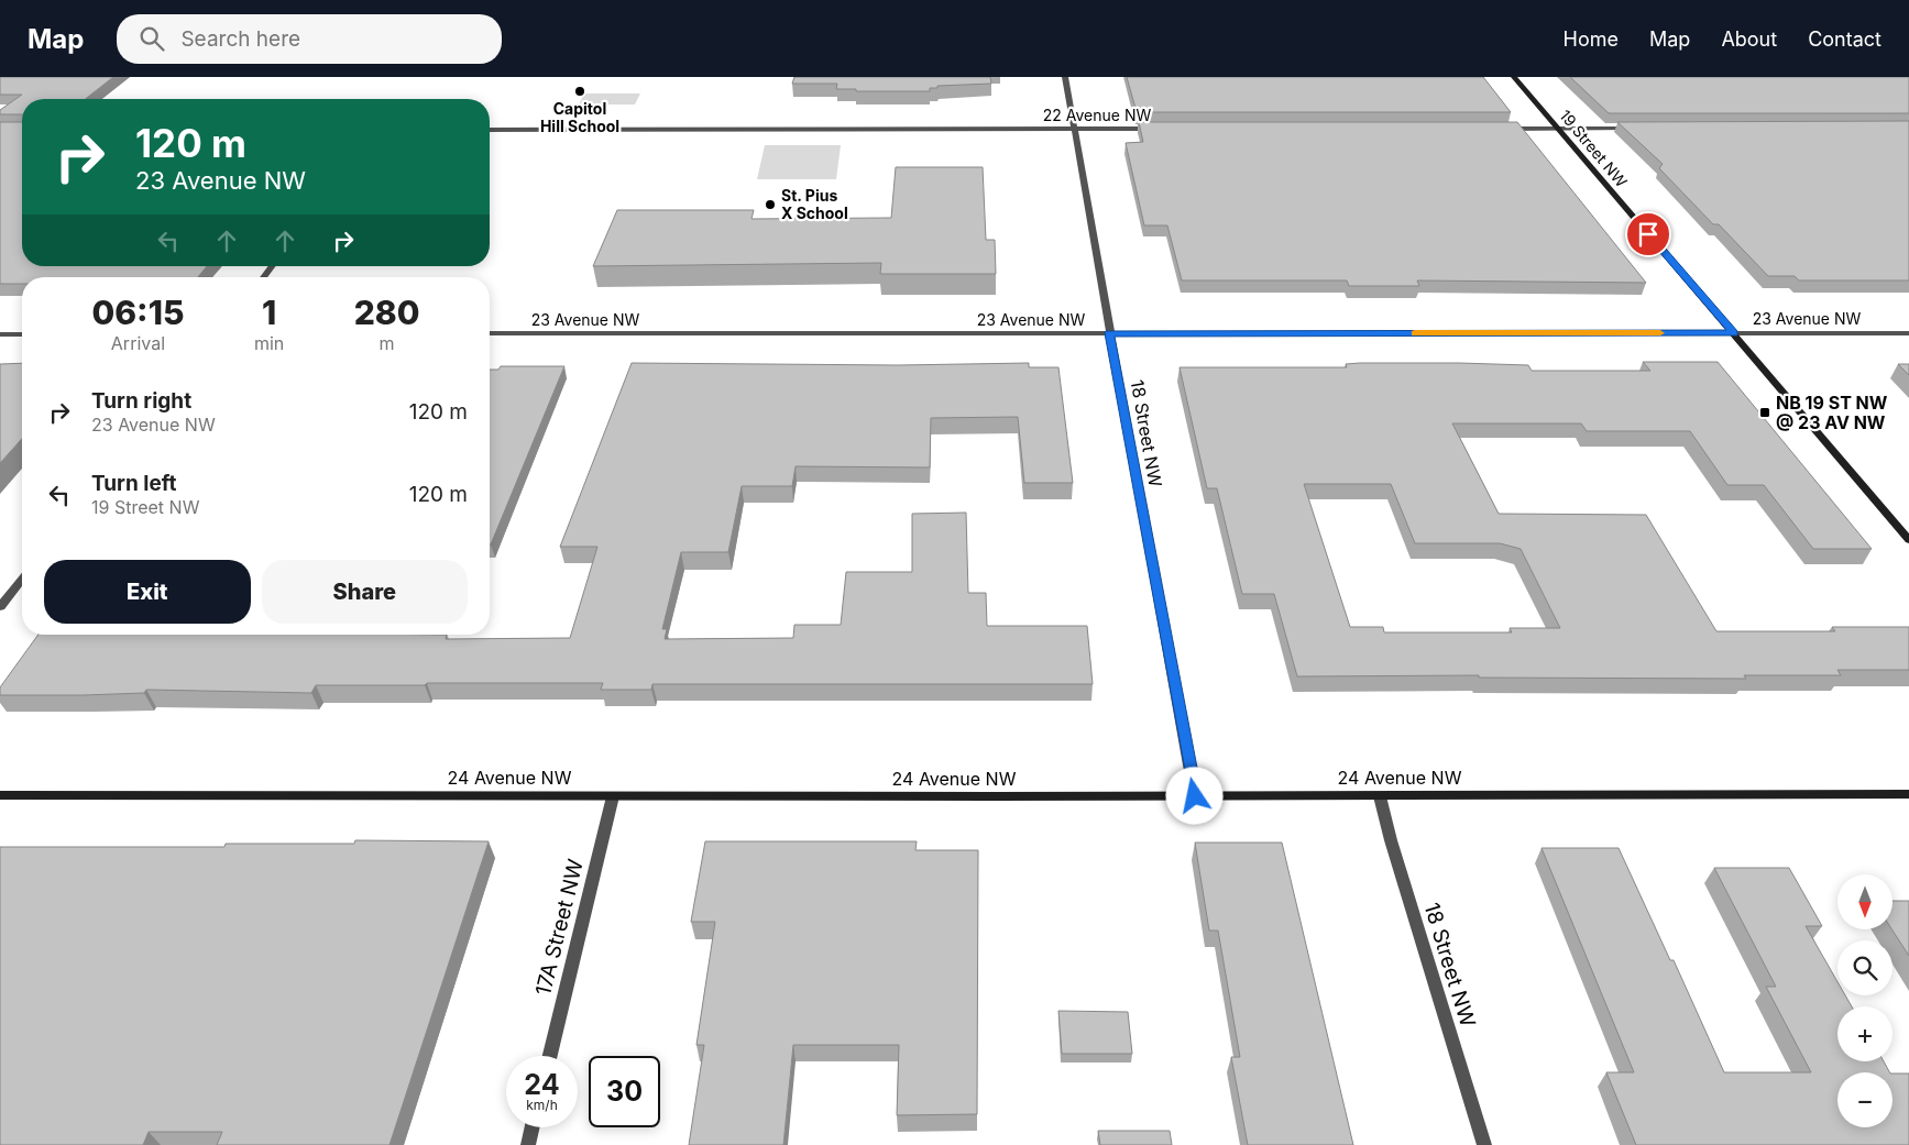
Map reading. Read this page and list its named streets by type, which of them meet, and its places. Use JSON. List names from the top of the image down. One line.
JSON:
{"streets":{"street":["22 Avenue NW","19 Street NW","23 Avenue NW","18 Street NW","24 Avenue NW","17A Street NW"]},"crossings":[["22 Avenue NW","18 Street NW"],["19 Street NW","23 Avenue NW"],["23 Avenue NW","18 Street NW"],["18 Street NW","24 Avenue NW"],["24 Avenue NW","17A Street NW"]],"places":{"other":["Capitol Hill School","St. Pius X School"],"transit":["NB 19 ST NW @ 23 AV NW"]},"north":"bottom","page":{"header":"Map","search":"Search here","nav":["Home","Map","About","Contact"],"turn":["120 m","23 Avenue NW"],"eta":["06:15","Arrival","1","min","280","m"],"list":[{"name":"Turn right","note":"23 Avenue NW","value":"120 m"},{"name":"Turn left","note":"19 Street NW","value":"120 m"}],"buttons":["Exit","Share"],"map_buttons":["+","−"],"speed":"24 km/h","limit":"30"}}
